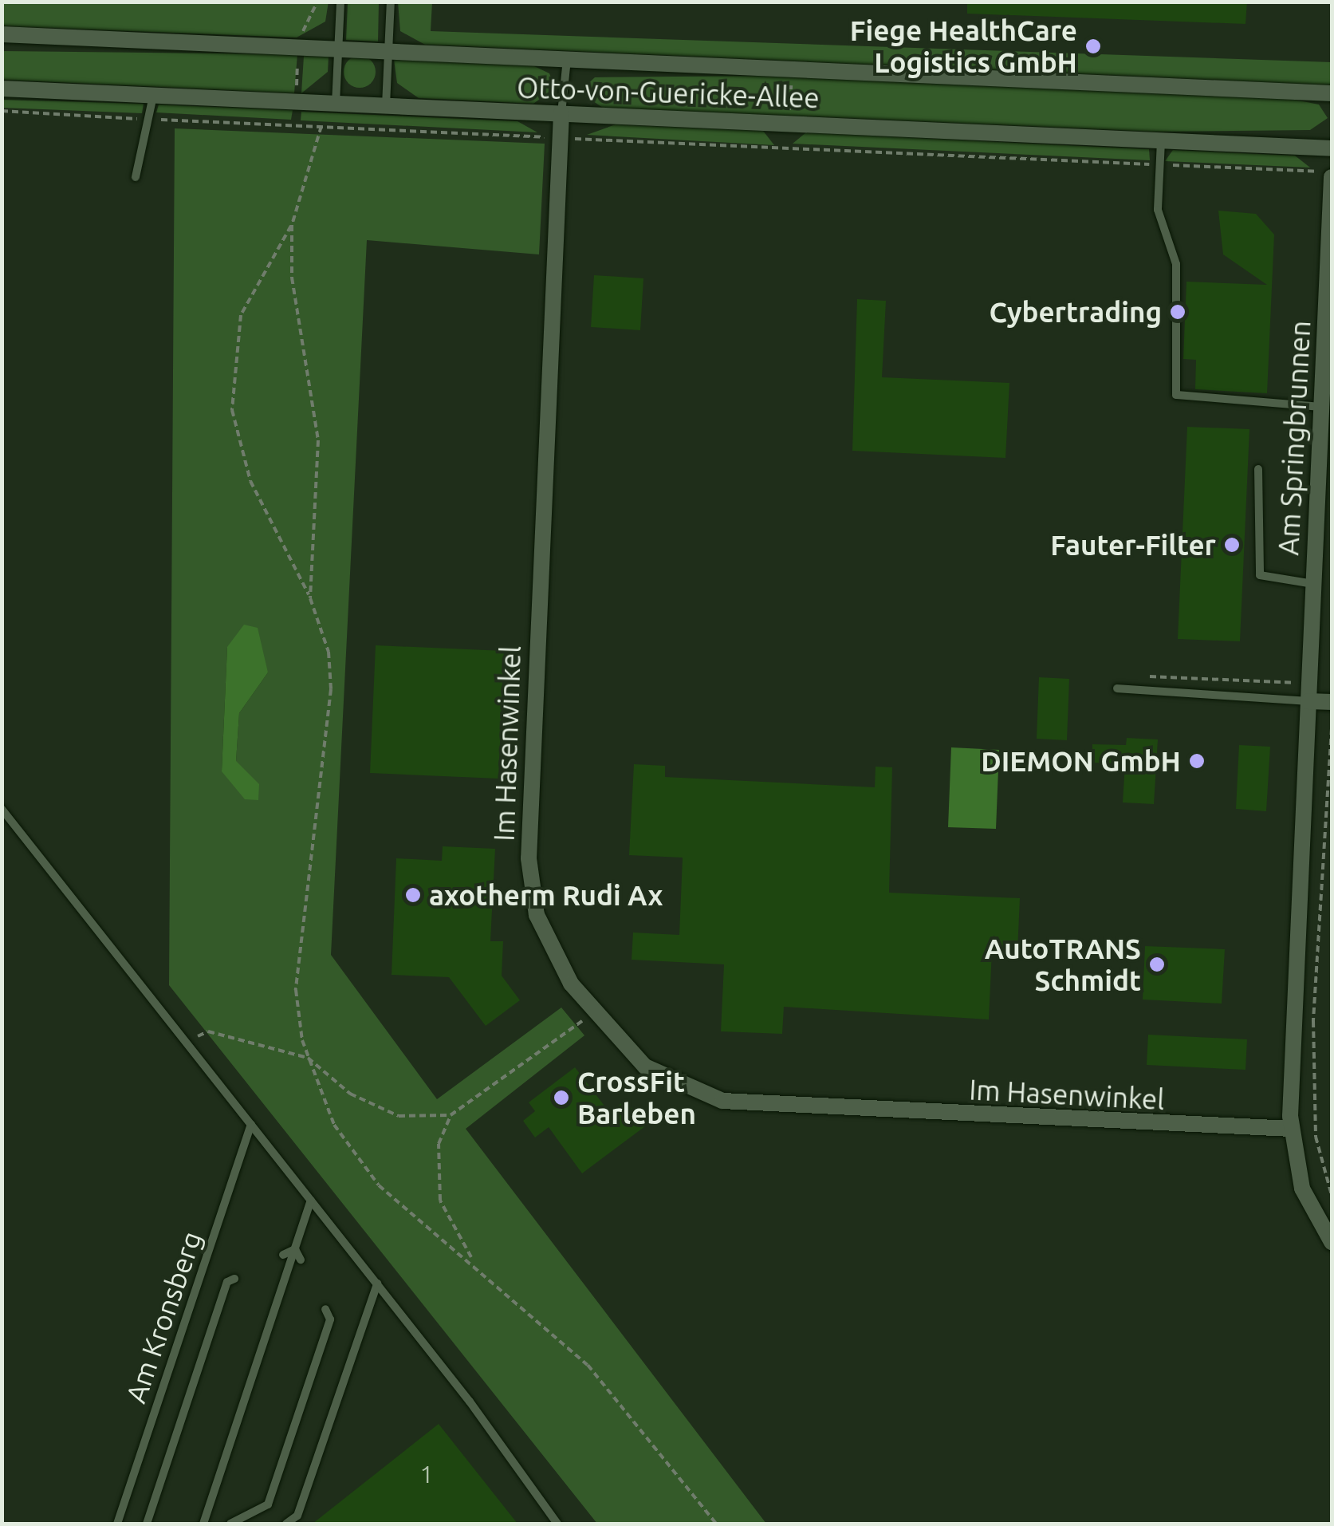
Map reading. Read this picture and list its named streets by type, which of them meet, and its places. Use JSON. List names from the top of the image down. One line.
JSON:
{"streets":{"street":["Otto-von-Guericke-Allee","Am Springbrunnen","Im Hasenwinkel"],"lane":["Am Kronsberg"]},"crossings":[["Otto-von-Guericke-Allee","Im Hasenwinkel"],["Am Springbrunnen","Im Hasenwinkel"]],"places":["Fiege HealthCare Logistics GmbH","Cybertrading","Fauter-Filter","DIEMON GmbH","axotherm Rudi Ax","AutoTRANS Schmidt","CrossFit Barleben"],"house_numbers":["1"]}
